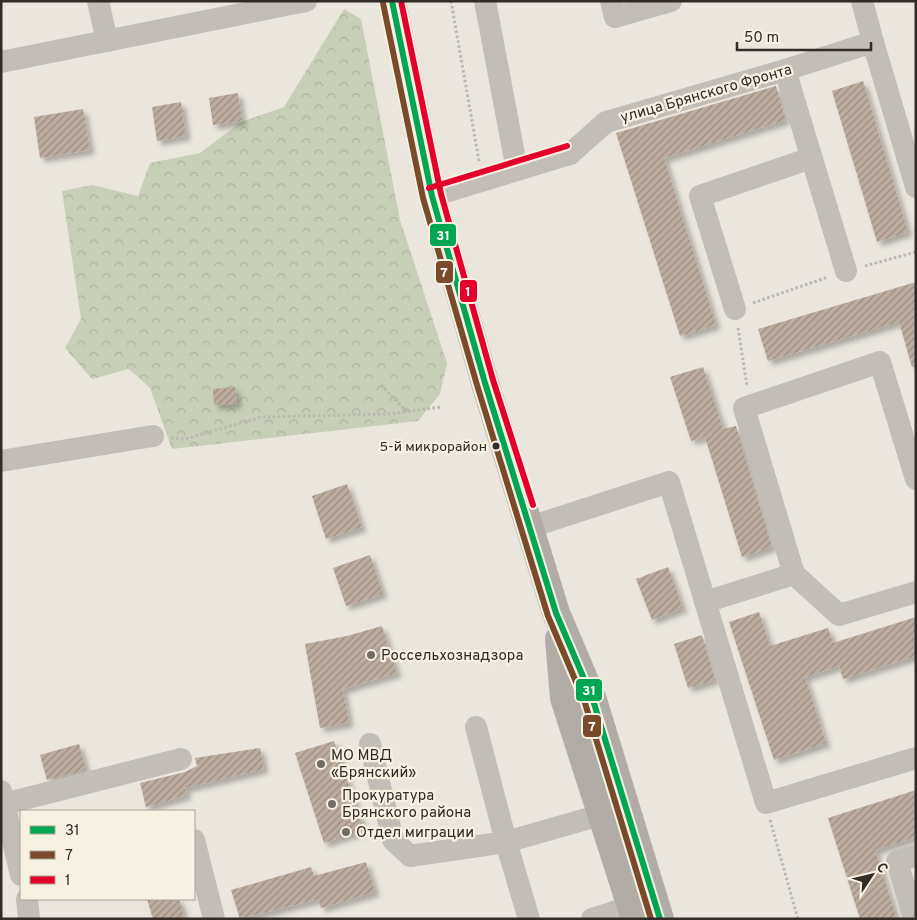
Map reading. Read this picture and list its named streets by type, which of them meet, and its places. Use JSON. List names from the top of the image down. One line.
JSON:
{"streets":{"street":["улица Брянского Фронта"]},"places":["5-й микрорайон","Россельхознадзора","МО МВД «Брянский»","Прокуратура Брянского района","Отдел миграции"],"lines":["transit line 31","transit line 1","transit line 7"],"legend":["31","7","1"],"scale_bar":"50 m","north":"top right"}
